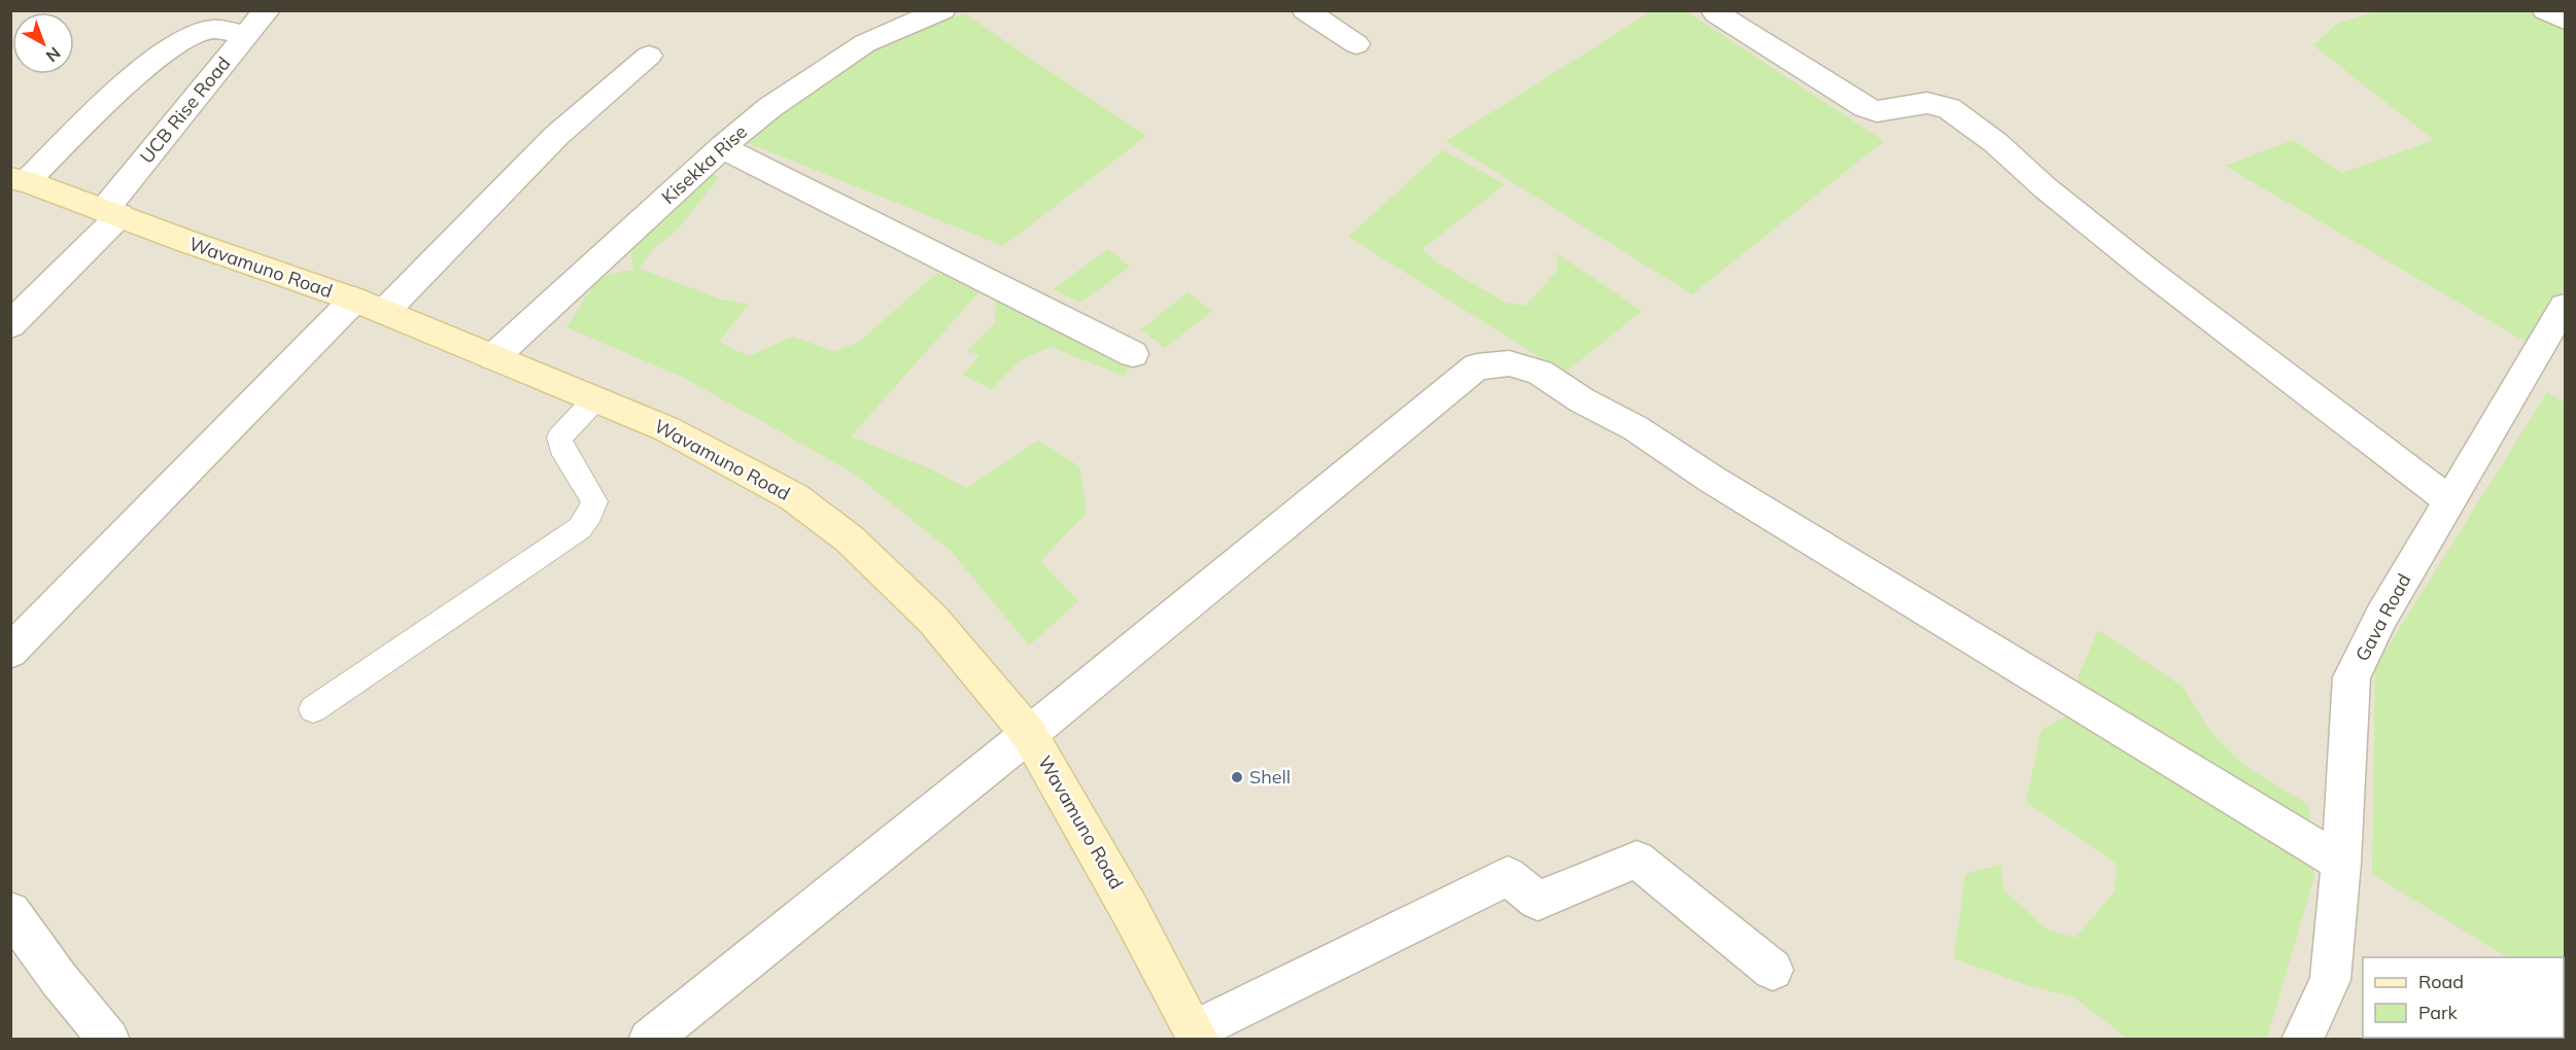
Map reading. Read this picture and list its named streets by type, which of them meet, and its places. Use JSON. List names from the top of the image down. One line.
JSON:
{"streets":{"main road":["Wavamuno Road"],"street":["UCB Rise Road","Kisekka Rise","Gava Road"]},"crossings":[["UCB Rise Road","Wavamuno Road"],["Kisekka Rise","Wavamuno Road"]],"places":["Shell"],"legend":["Road","Park"],"north":"bottom right"}
